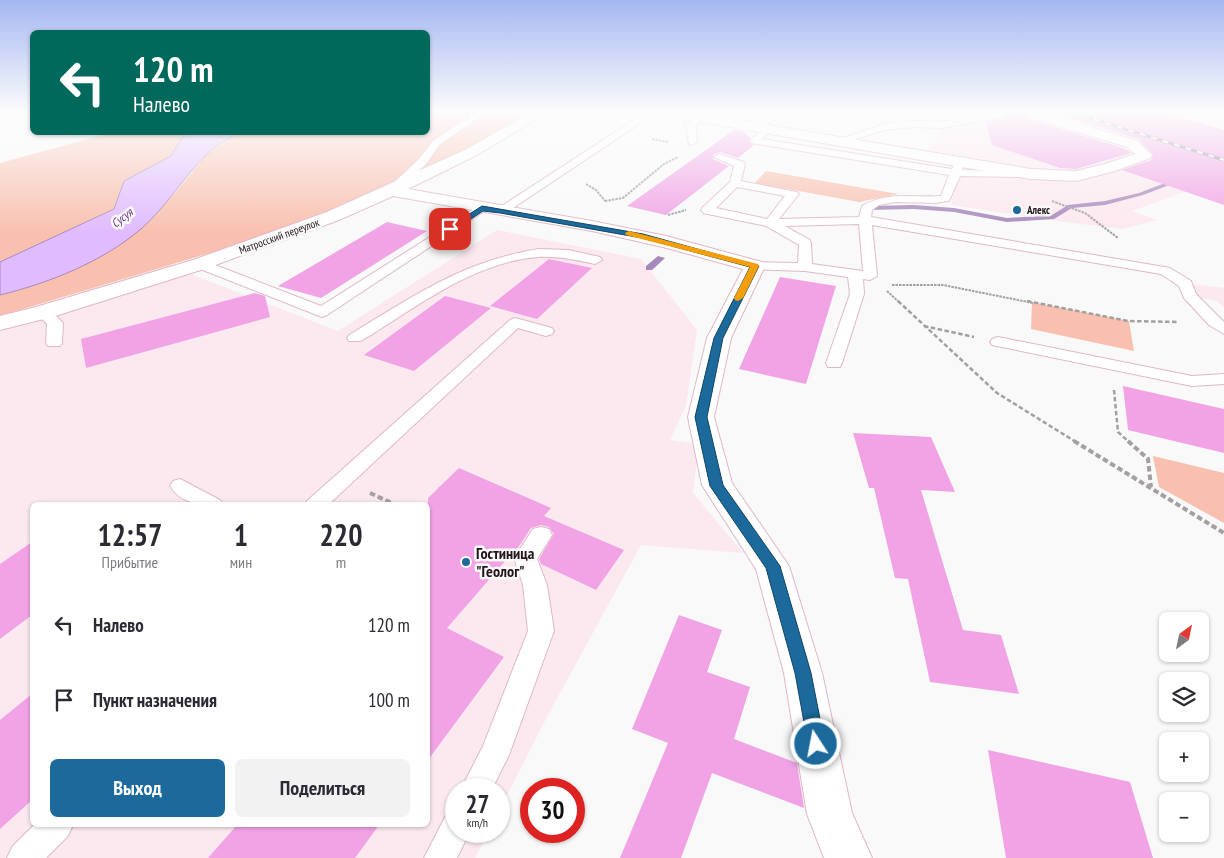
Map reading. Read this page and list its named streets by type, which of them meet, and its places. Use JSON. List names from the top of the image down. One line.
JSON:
{"streets":{"street":["Матросский переулок"]},"water":["Сусуя"],"places":["Алекс","Гостиница \"Геолог\""],"north":"top right","page":{"turn":["120 m","Налево"],"eta":["12:57","Прибытие","1","мин","220","m"],"list":[{"name":"Налево","value":"120 m"},{"name":"Пункт назначения","value":"100 m"}],"map_buttons":["+","−"],"buttons":["Выход","Поделиться"],"speed":"27 km/h","limit":"30"}}
